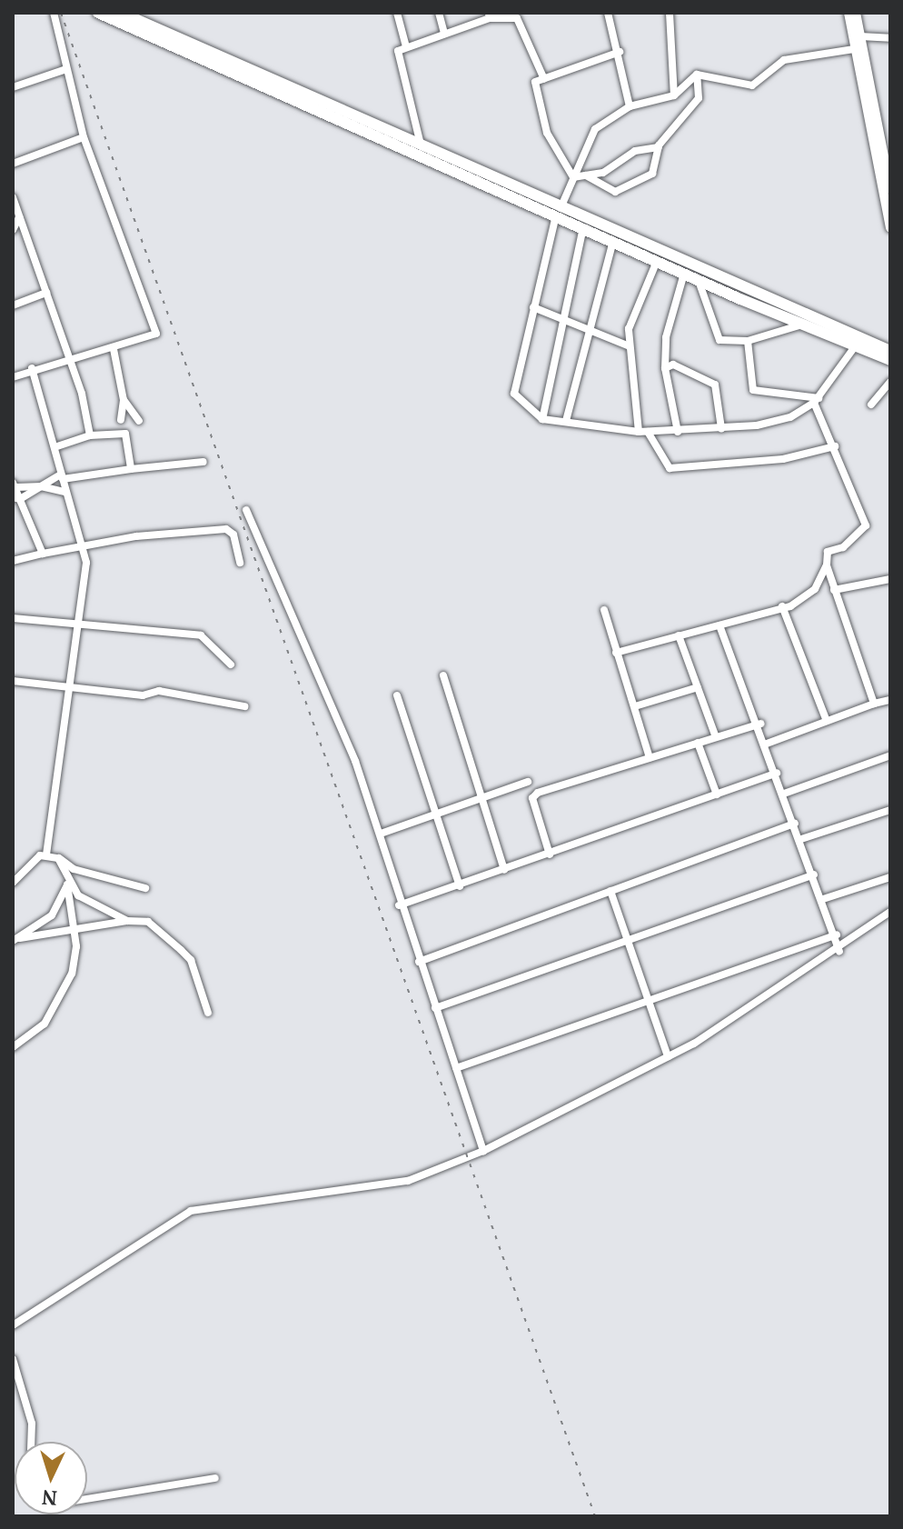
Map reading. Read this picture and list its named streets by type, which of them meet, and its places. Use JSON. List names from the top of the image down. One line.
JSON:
{"north":"bottom"}
